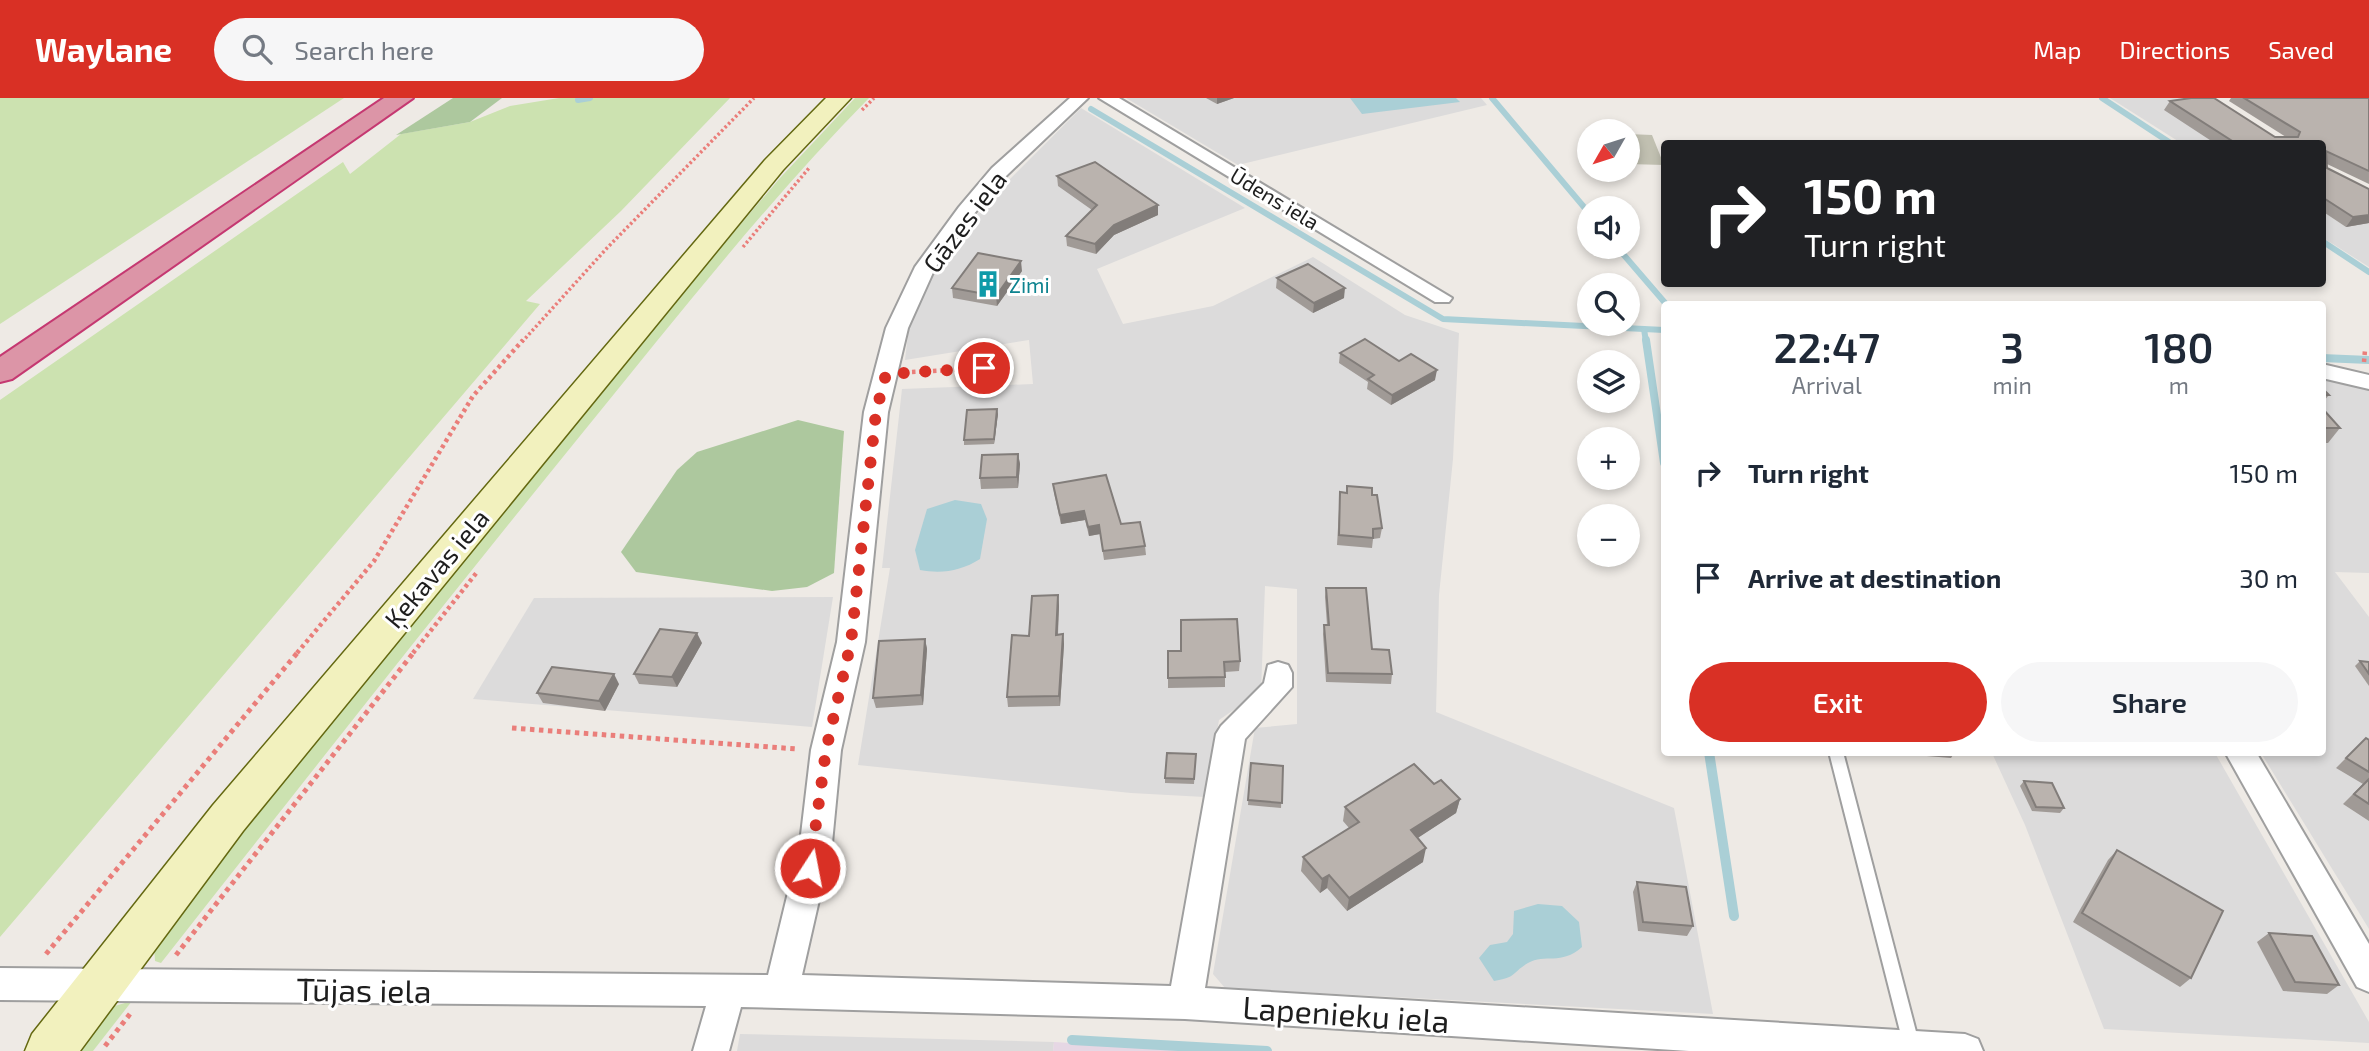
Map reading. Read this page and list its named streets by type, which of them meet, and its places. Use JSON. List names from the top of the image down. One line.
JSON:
{"streets":{"main road":["Ķekavas iela"],"street":["Ūdens iela","Gāzes iela","Tūjas iela","Lapenieku iela"]},"crossings":[["Gāzes iela","Lapenieku iela"],["Ķekavas iela","Tūjas iela"],["Tūjas iela","Lapenieku iela"]],"places":{"building":["Zimi"]},"north":"bottom left","page":{"header":"Waylane","search":"Search here","nav":["Map","Directions","Saved"],"map_buttons":["+","−"],"turn":["150 m","Turn right"],"eta":["22:47","Arrival","3","min","180","m"],"list":[{"name":"Turn right","value":"150 m"},{"name":"Arrive at destination","value":"30 m"}],"buttons":["Exit","Share"]}}
